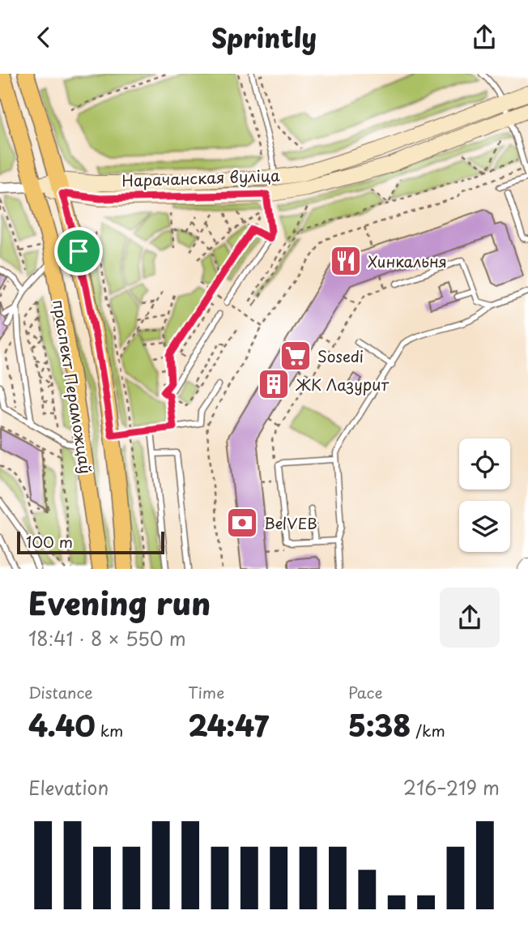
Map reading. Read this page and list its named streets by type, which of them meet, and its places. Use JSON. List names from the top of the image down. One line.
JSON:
{"streets":{"main road":["Нарачанская вуліца","праспект Пераможцаў"]},"crossings":[["Нарачанская вуліца","праспект Пераможцаў"]],"places":{"restaurant":["Хинкальня"],"supermarket":["Sosedi"],"building":["ЖК Лазурит"],"bank":["BelVEB"]},"scale_bar":"100 m","page":{"header":"Sprintly","scale":"100 m","heading":["Evening run","18:41 · 8 × 550 m"],"stats":[["Distance","4.40 km"],["Time","24:47"],["Pace","5:38 /km"]],"chart":["Elevation","216–219 m"]}}
